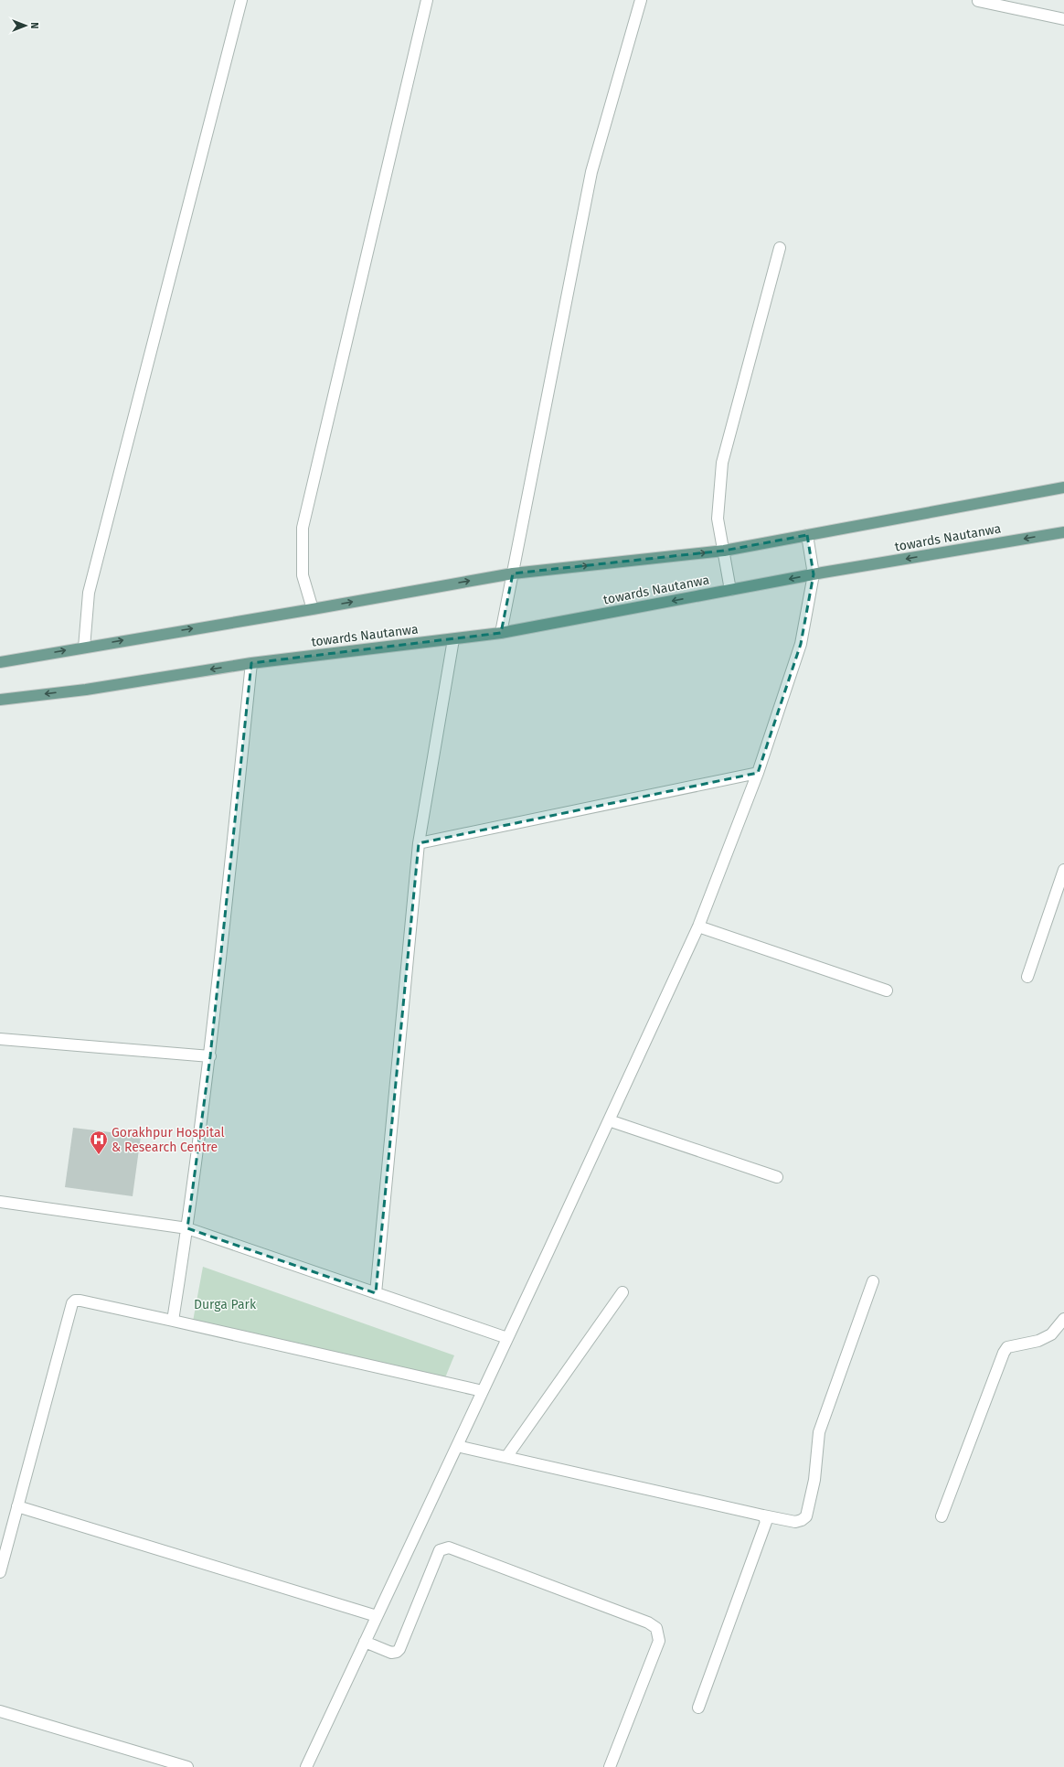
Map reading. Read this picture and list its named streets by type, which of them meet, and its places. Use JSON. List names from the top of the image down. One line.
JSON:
{"streets":{"main road":["towards Nautanwa"]},"parks":["Durga Park"],"places":{"hospital":["Gorakhpur Hospital & Research Centre"]},"north":"right"}
